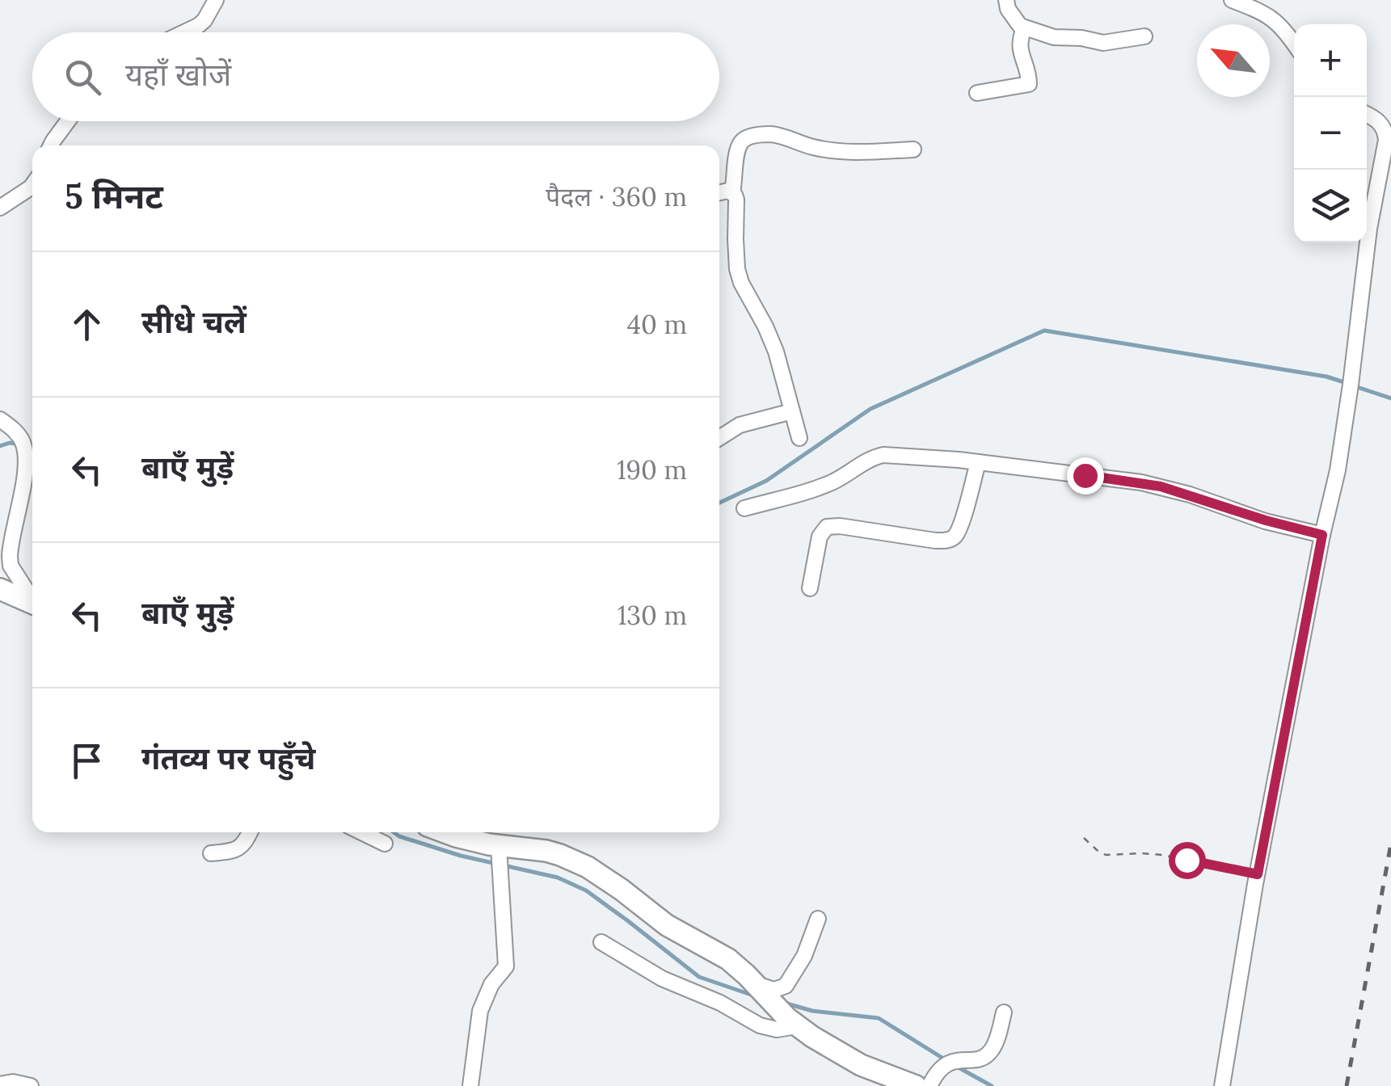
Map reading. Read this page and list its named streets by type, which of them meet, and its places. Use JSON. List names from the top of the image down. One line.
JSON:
{"north":"top left","page":{"map_buttons":["+","−"],"search":"यहाँ खोजें","heading":["5 मिनट","पैदल · 360 m"],"list":[["सीधे चलें","40 m"],["बाएँ मुड़ें","190 m"],["बाएँ मुड़ें","130 m"],"गंतव्य पर पहुँचे"]}}
